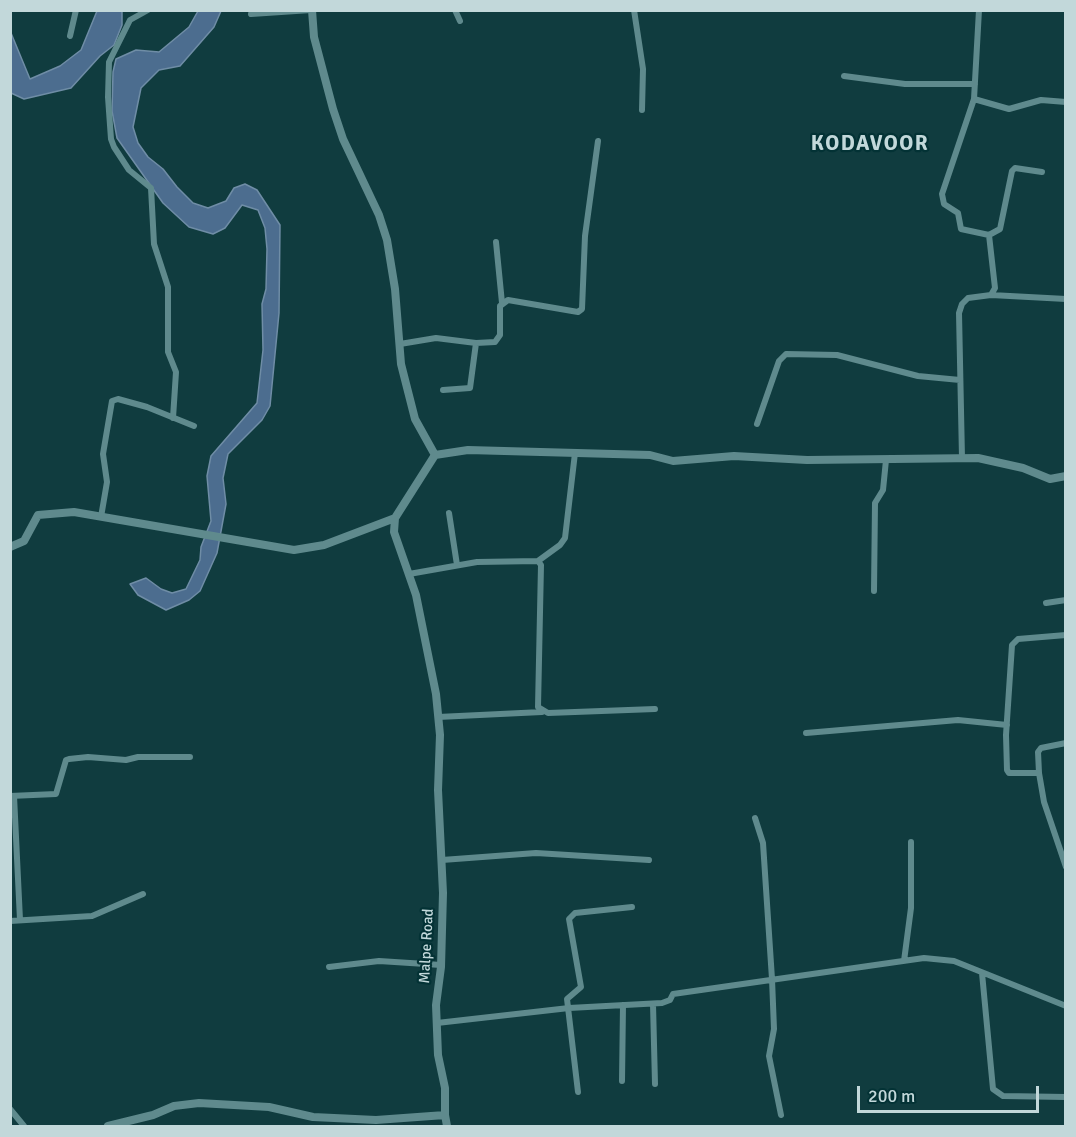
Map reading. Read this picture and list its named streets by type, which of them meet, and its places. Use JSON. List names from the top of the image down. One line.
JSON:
{"streets":{"street":["Malpe Road"]},"districts":["KODAVOOR"],"scale_bar":"200 m"}
